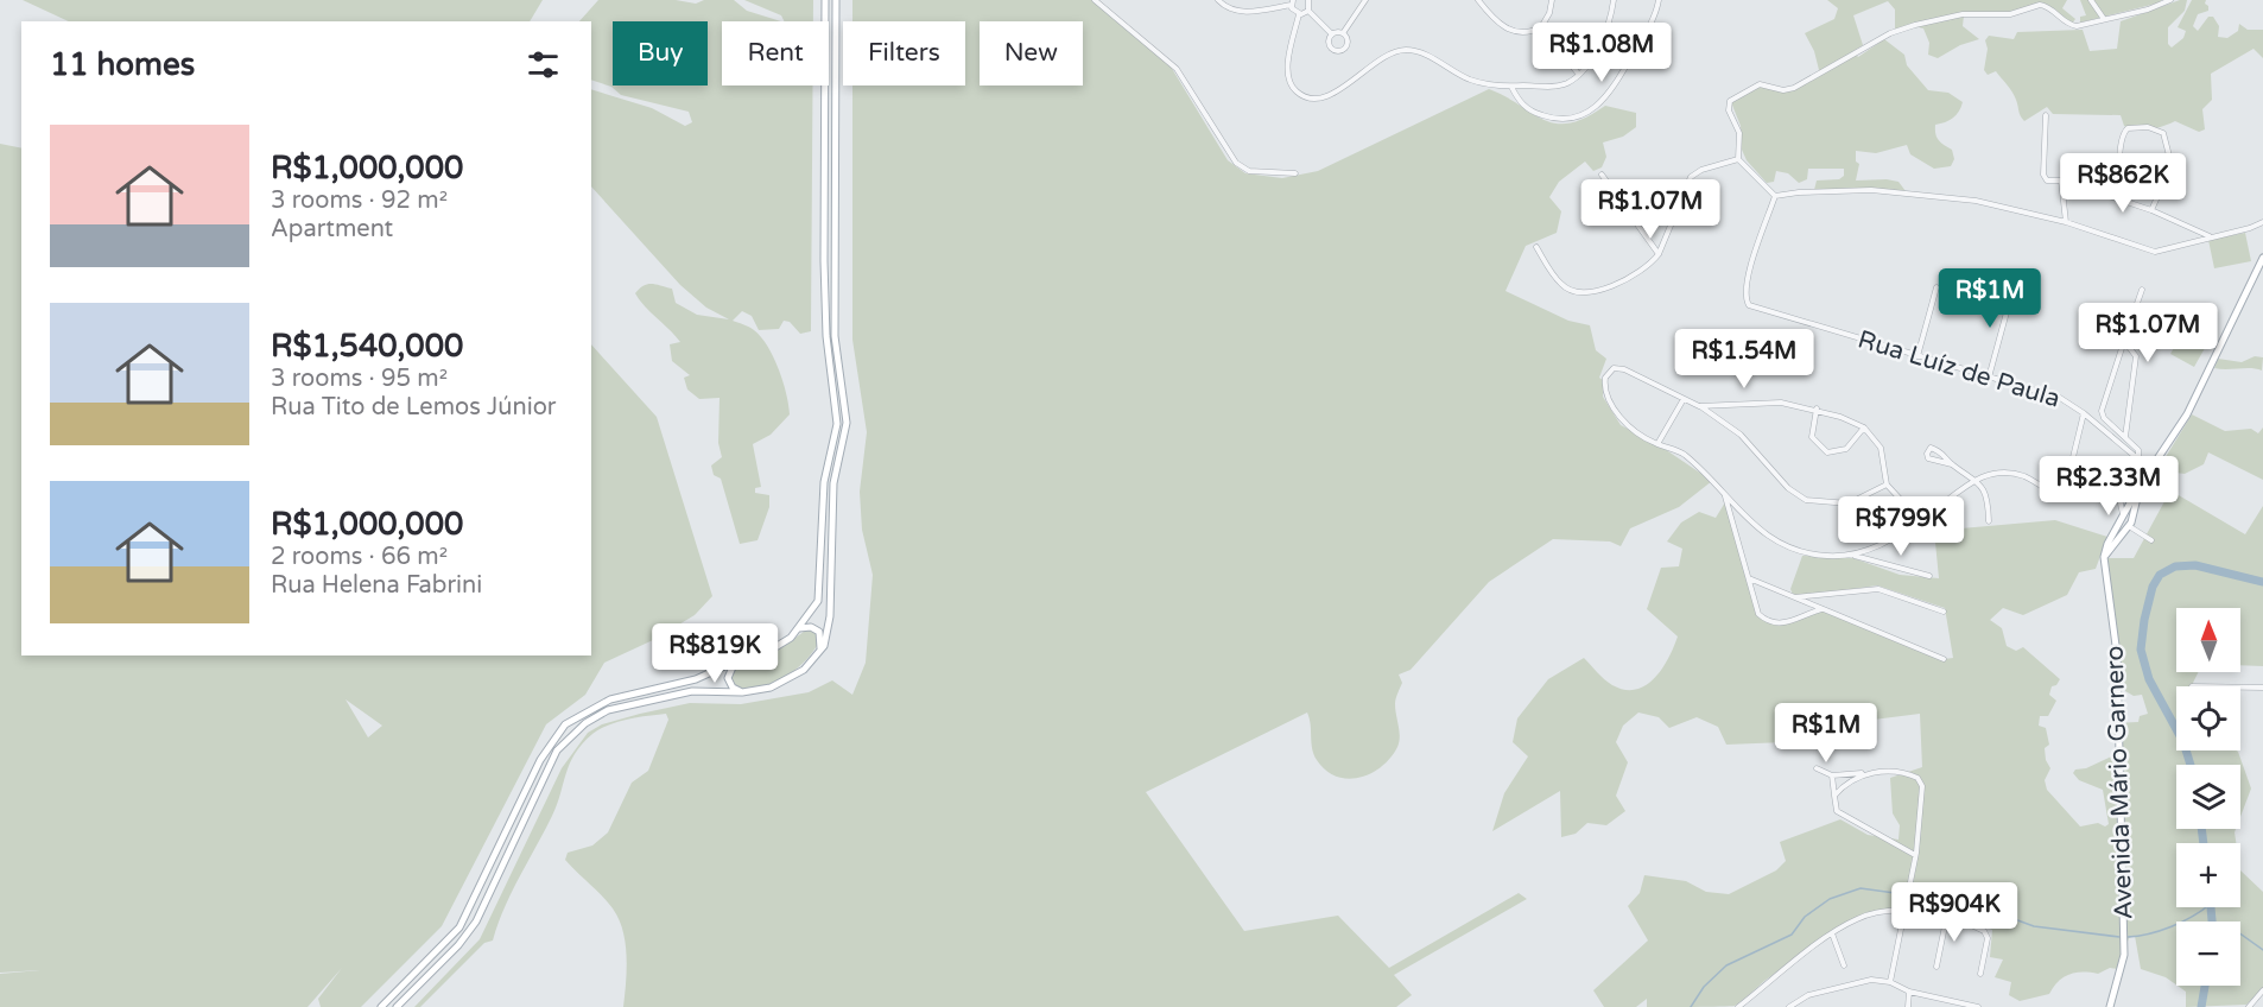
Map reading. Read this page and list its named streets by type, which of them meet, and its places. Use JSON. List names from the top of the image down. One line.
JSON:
{"streets":{"main road":["Avenida Mário Garnero"],"street":["Rua Luíz de Paula"]},"north":"top","page":{"chip":["Buy","Rent","Filters","New"],"heading":"11 homes","price":["R$1.08M","R$862K","R$1.07M","R$1M","R$1.07M","R$1.54M","R$2.33M","R$799K","R$819K","R$1M","R$904K"],"list":[{"name":"R$1,000,000","note":"3 rooms · 92 m² · Apartment"},{"name":"R$1,540,000","note":"3 rooms · 95 m² · Rua Tito de Lemos Júnior"},{"name":"R$1,000,000","note":"2 rooms · 66 m² · Rua Helena Fabrini"}],"map_buttons":["+","−"]}}
